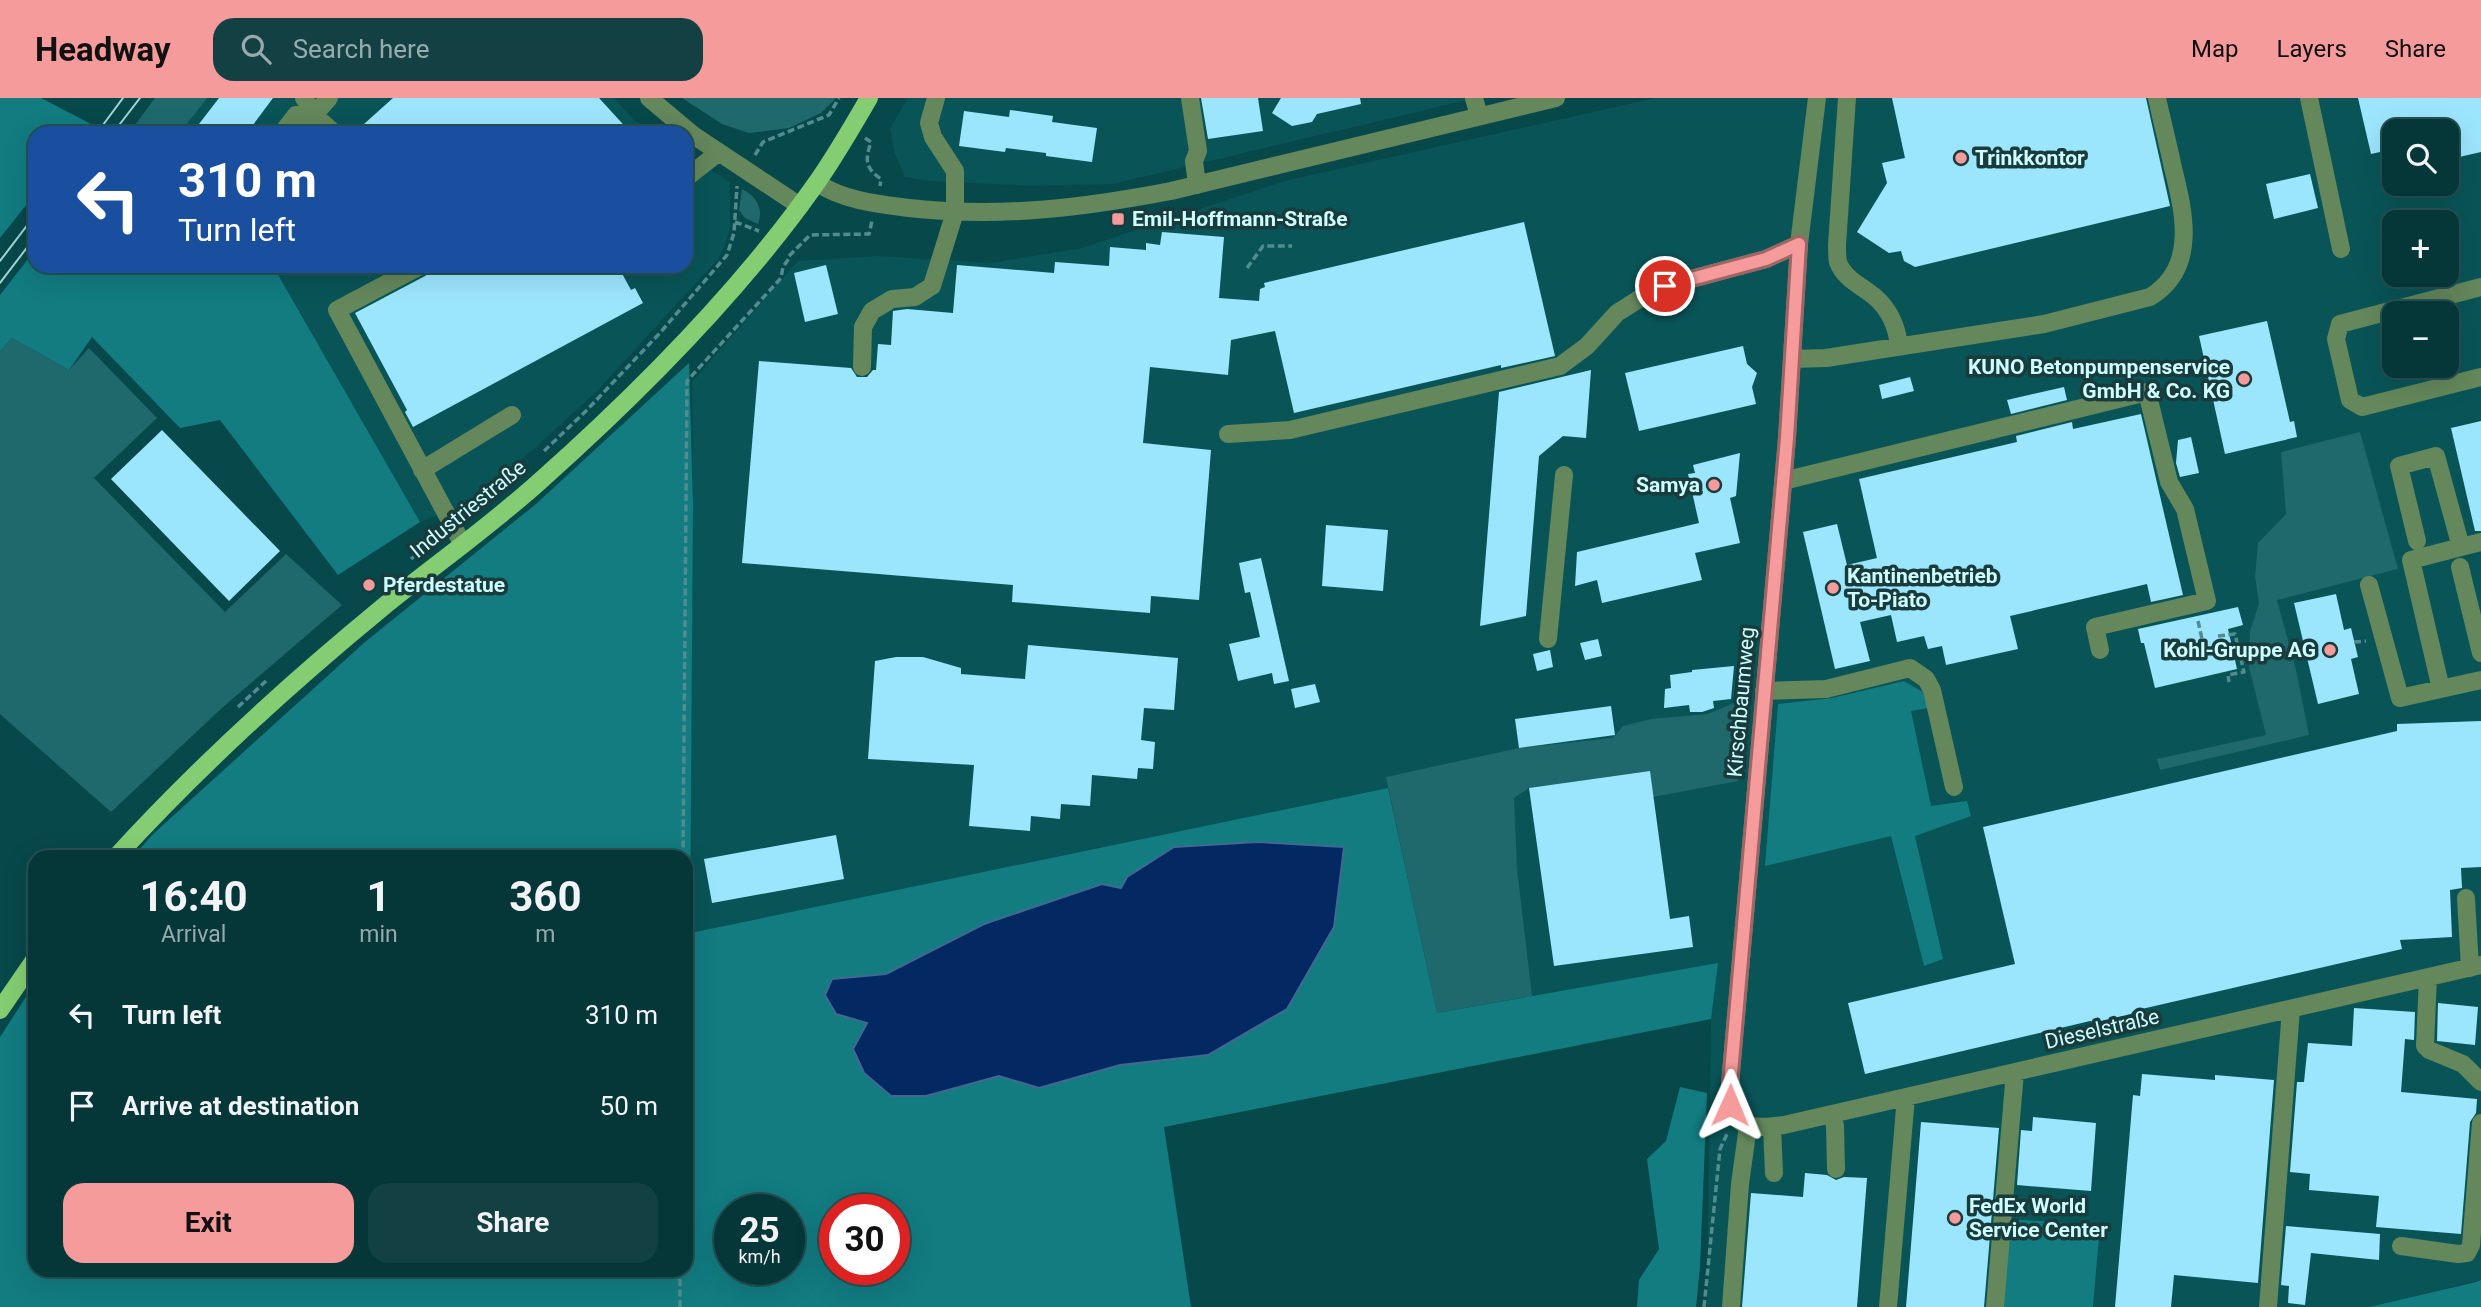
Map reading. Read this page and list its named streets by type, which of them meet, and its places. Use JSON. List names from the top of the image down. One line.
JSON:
{"streets":{"main road":["Industriestraße"],"street":["Kirschbaumweg","Dieselstraße"]},"crossings":[["Kirschbaumweg","Dieselstraße"]],"places":{"other":["Trinkkontor","KUNO Betonpumpenservice GmbH & Co. KG","Samya","Pferdestatue","Kantinenbetrieb To-Piato","Kohl-Gruppe AG","FedEx World Service Center"],"transit":["Emil-Hoffmann-Straße"]},"page":{"header":"Headway","search":"Search here","nav":["Map","Layers","Share"],"map_buttons":["+","−"],"turn":["310 m","Turn left"],"eta":["16:40","Arrival","1","min","360","m"],"list":[{"name":"Turn left","value":"310 m"},{"name":"Arrive at destination","value":"50 m"}],"buttons":["Exit","Share"],"speed":"25 km/h","limit":"30"}}
